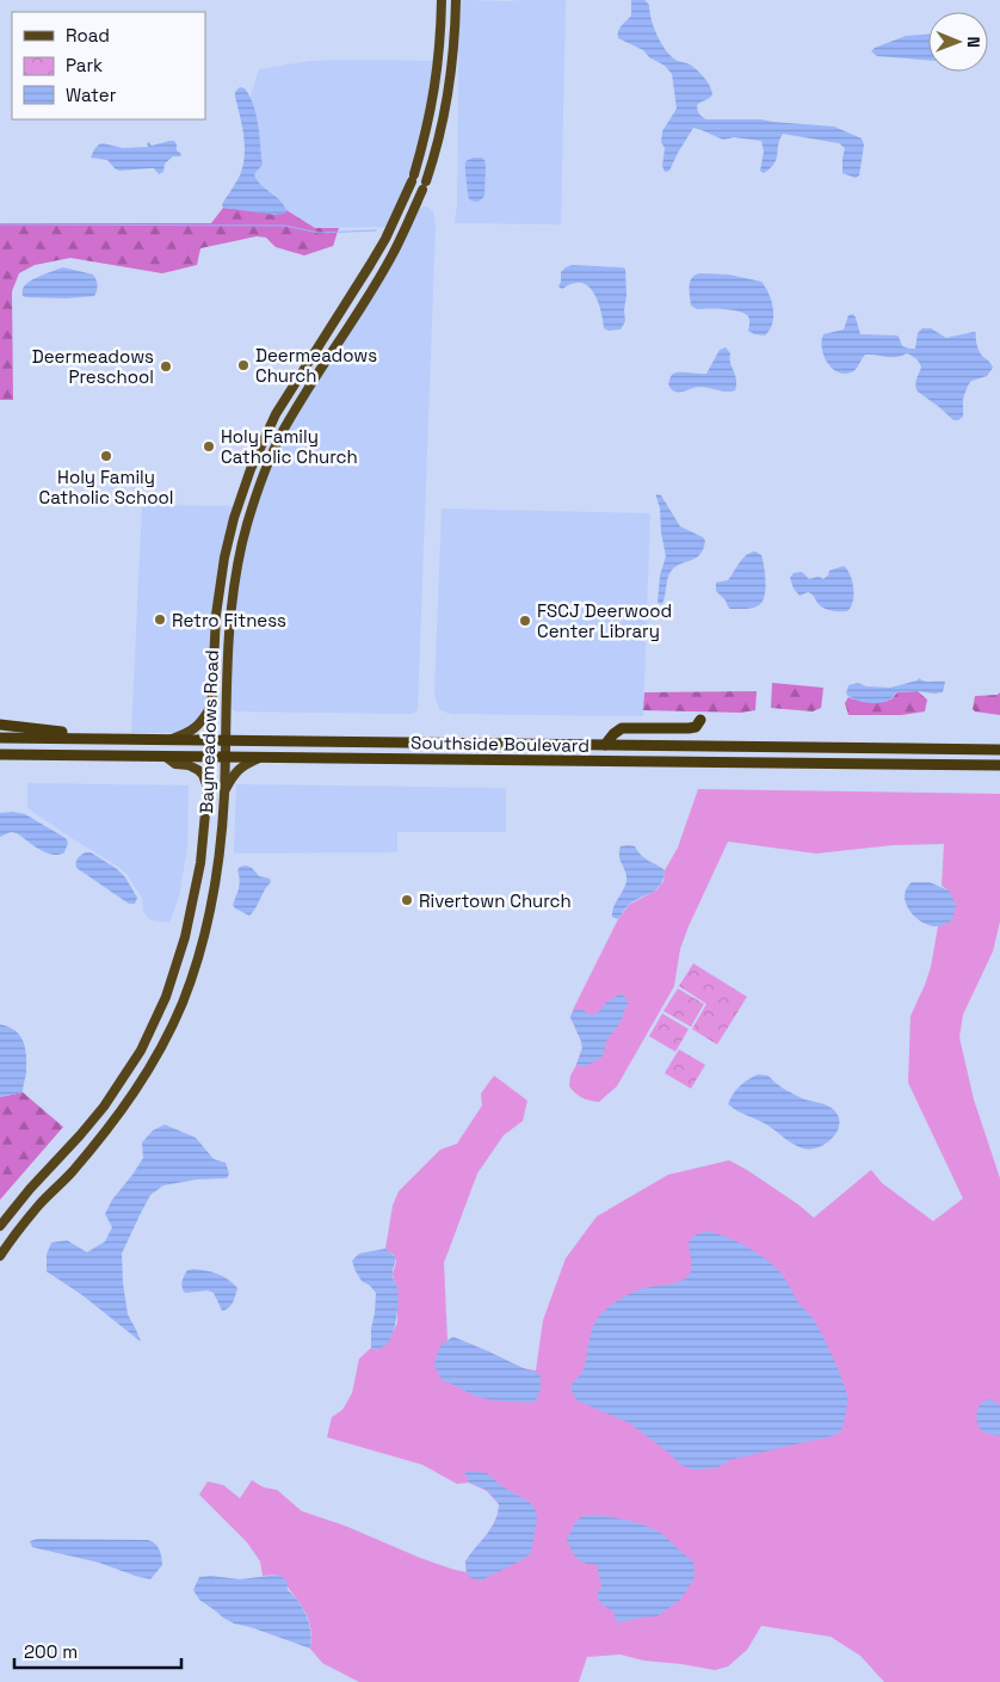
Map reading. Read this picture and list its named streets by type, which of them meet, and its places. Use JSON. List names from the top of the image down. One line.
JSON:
{"streets":{"highway":["Southside Boulevard"],"main road":["Baymeadows Road"]},"crossings":[["Baymeadows Road","Southside Boulevard"]],"places":["Deermeadows Church","Deermeadows Preschool","Holy Family Catholic Church","Holy Family Catholic School","Retro Fitness","FSCJ Deerwood Center Library","Rivertown Church"],"legend":["Road","Park","Water"],"scale_bar":"200 m","north":"right"}
